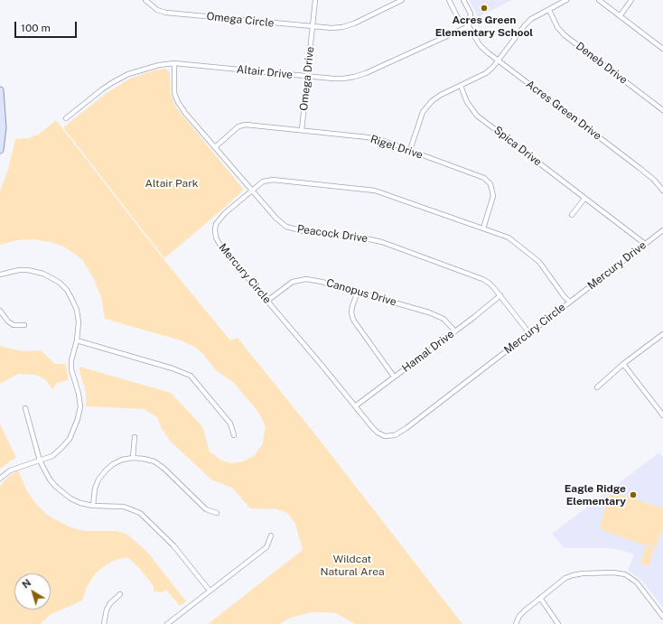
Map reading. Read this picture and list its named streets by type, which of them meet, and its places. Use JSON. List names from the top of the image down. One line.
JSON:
{"streets":{"street":["Omega Circle","Deneb Drive","Altair Drive","Omega Drive","Acres Green Drive","Spica Drive","Rigel Drive","Peacock Drive","Mercury Drive","Mercury Circle","Canopus Drive","Hamal Drive"]},"crossings":[["Omega Circle","Omega Drive"],["Altair Drive","Omega Drive"],["Altair Drive","Acres Green Drive"],["Altair Drive","Peacock Drive"],["Omega Drive","Rigel Drive"],["Spica Drive","Mercury Drive"],["Rigel Drive","Peacock Drive"],["Rigel Drive","Mercury Circle"],["Peacock Drive","Mercury Circle"],["Peacock Drive","Hamal Drive"],["Mercury Drive","Mercury Circle"],["Mercury Circle","Canopus Drive"],["Mercury Circle","Hamal Drive"],["Canopus Drive","Hamal Drive"]],"parks":["Altair Park","Wildcat Natural Area"],"places":["Acres Green Elementary School","Eagle Ridge Elementary"],"scale_bar":"100 m","north":"top left"}
